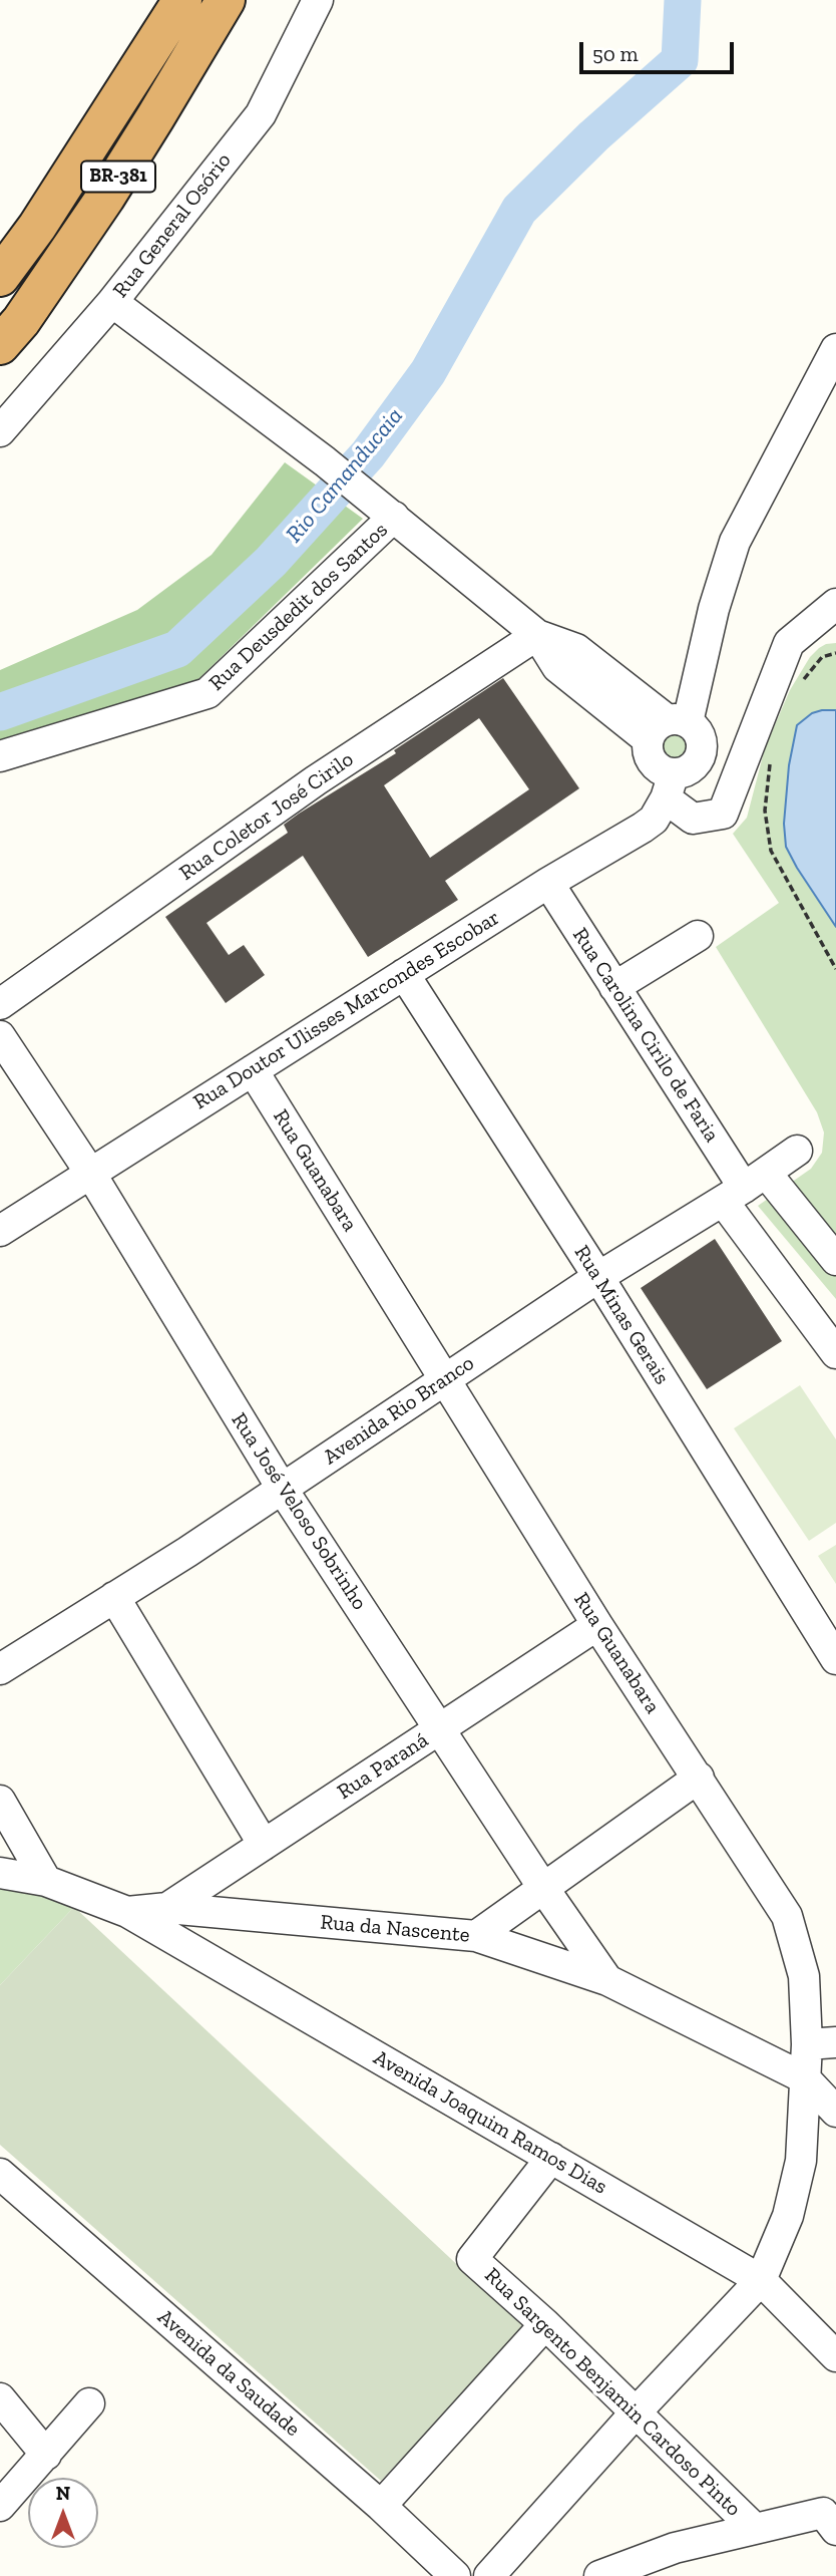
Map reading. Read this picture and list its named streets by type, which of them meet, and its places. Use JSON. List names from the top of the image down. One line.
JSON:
{"streets":{"highway":["BR-381"],"street":["Rua General Osório","Rua Deusdedit dos Santos","Rua Coletor José Cirilo","Rua Doutor Ulisses Marcondes Escobar","Rua Carolina Cirilo de Faria","Rua Guanabara","Rua Minas Gerais","Avenida Rio Branco","Rua José Veloso Sobrinho","Rua Paraná","Rua da Nascente","Avenida Joaquim Ramos Dias","Avenida da Saudade","Rua Sargento Benjamin Cardoso Pinto"]},"crossings":[["Rua Doutor Ulisses Marcondes Escobar","Rua Carolina Cirilo de Faria"],["Rua Doutor Ulisses Marcondes Escobar","Rua Guanabara"],["Rua Doutor Ulisses Marcondes Escobar","Rua Minas Gerais"],["Rua Doutor Ulisses Marcondes Escobar","Rua José Veloso Sobrinho"],["Rua Carolina Cirilo de Faria","Avenida Rio Branco"],["Rua Guanabara","Avenida Rio Branco"],["Rua Guanabara","Rua Paraná"],["Rua Guanabara","Rua da Nascente"],["Rua Guanabara","Avenida Joaquim Ramos Dias"],["Rua Minas Gerais","Avenida Rio Branco"],["Avenida Rio Branco","Rua José Veloso Sobrinho"],["Rua José Veloso Sobrinho","Rua Paraná"],["Rua José Veloso Sobrinho","Rua da Nascente"],["Rua Paraná","Rua da Nascente"],["Rua da Nascente","Avenida Joaquim Ramos Dias"],["Avenida Joaquim Ramos Dias","Rua Sargento Benjamin Cardoso Pinto"]],"water":["Rio Camanducaia"],"scale_bar":"50 m","north":"top"}
